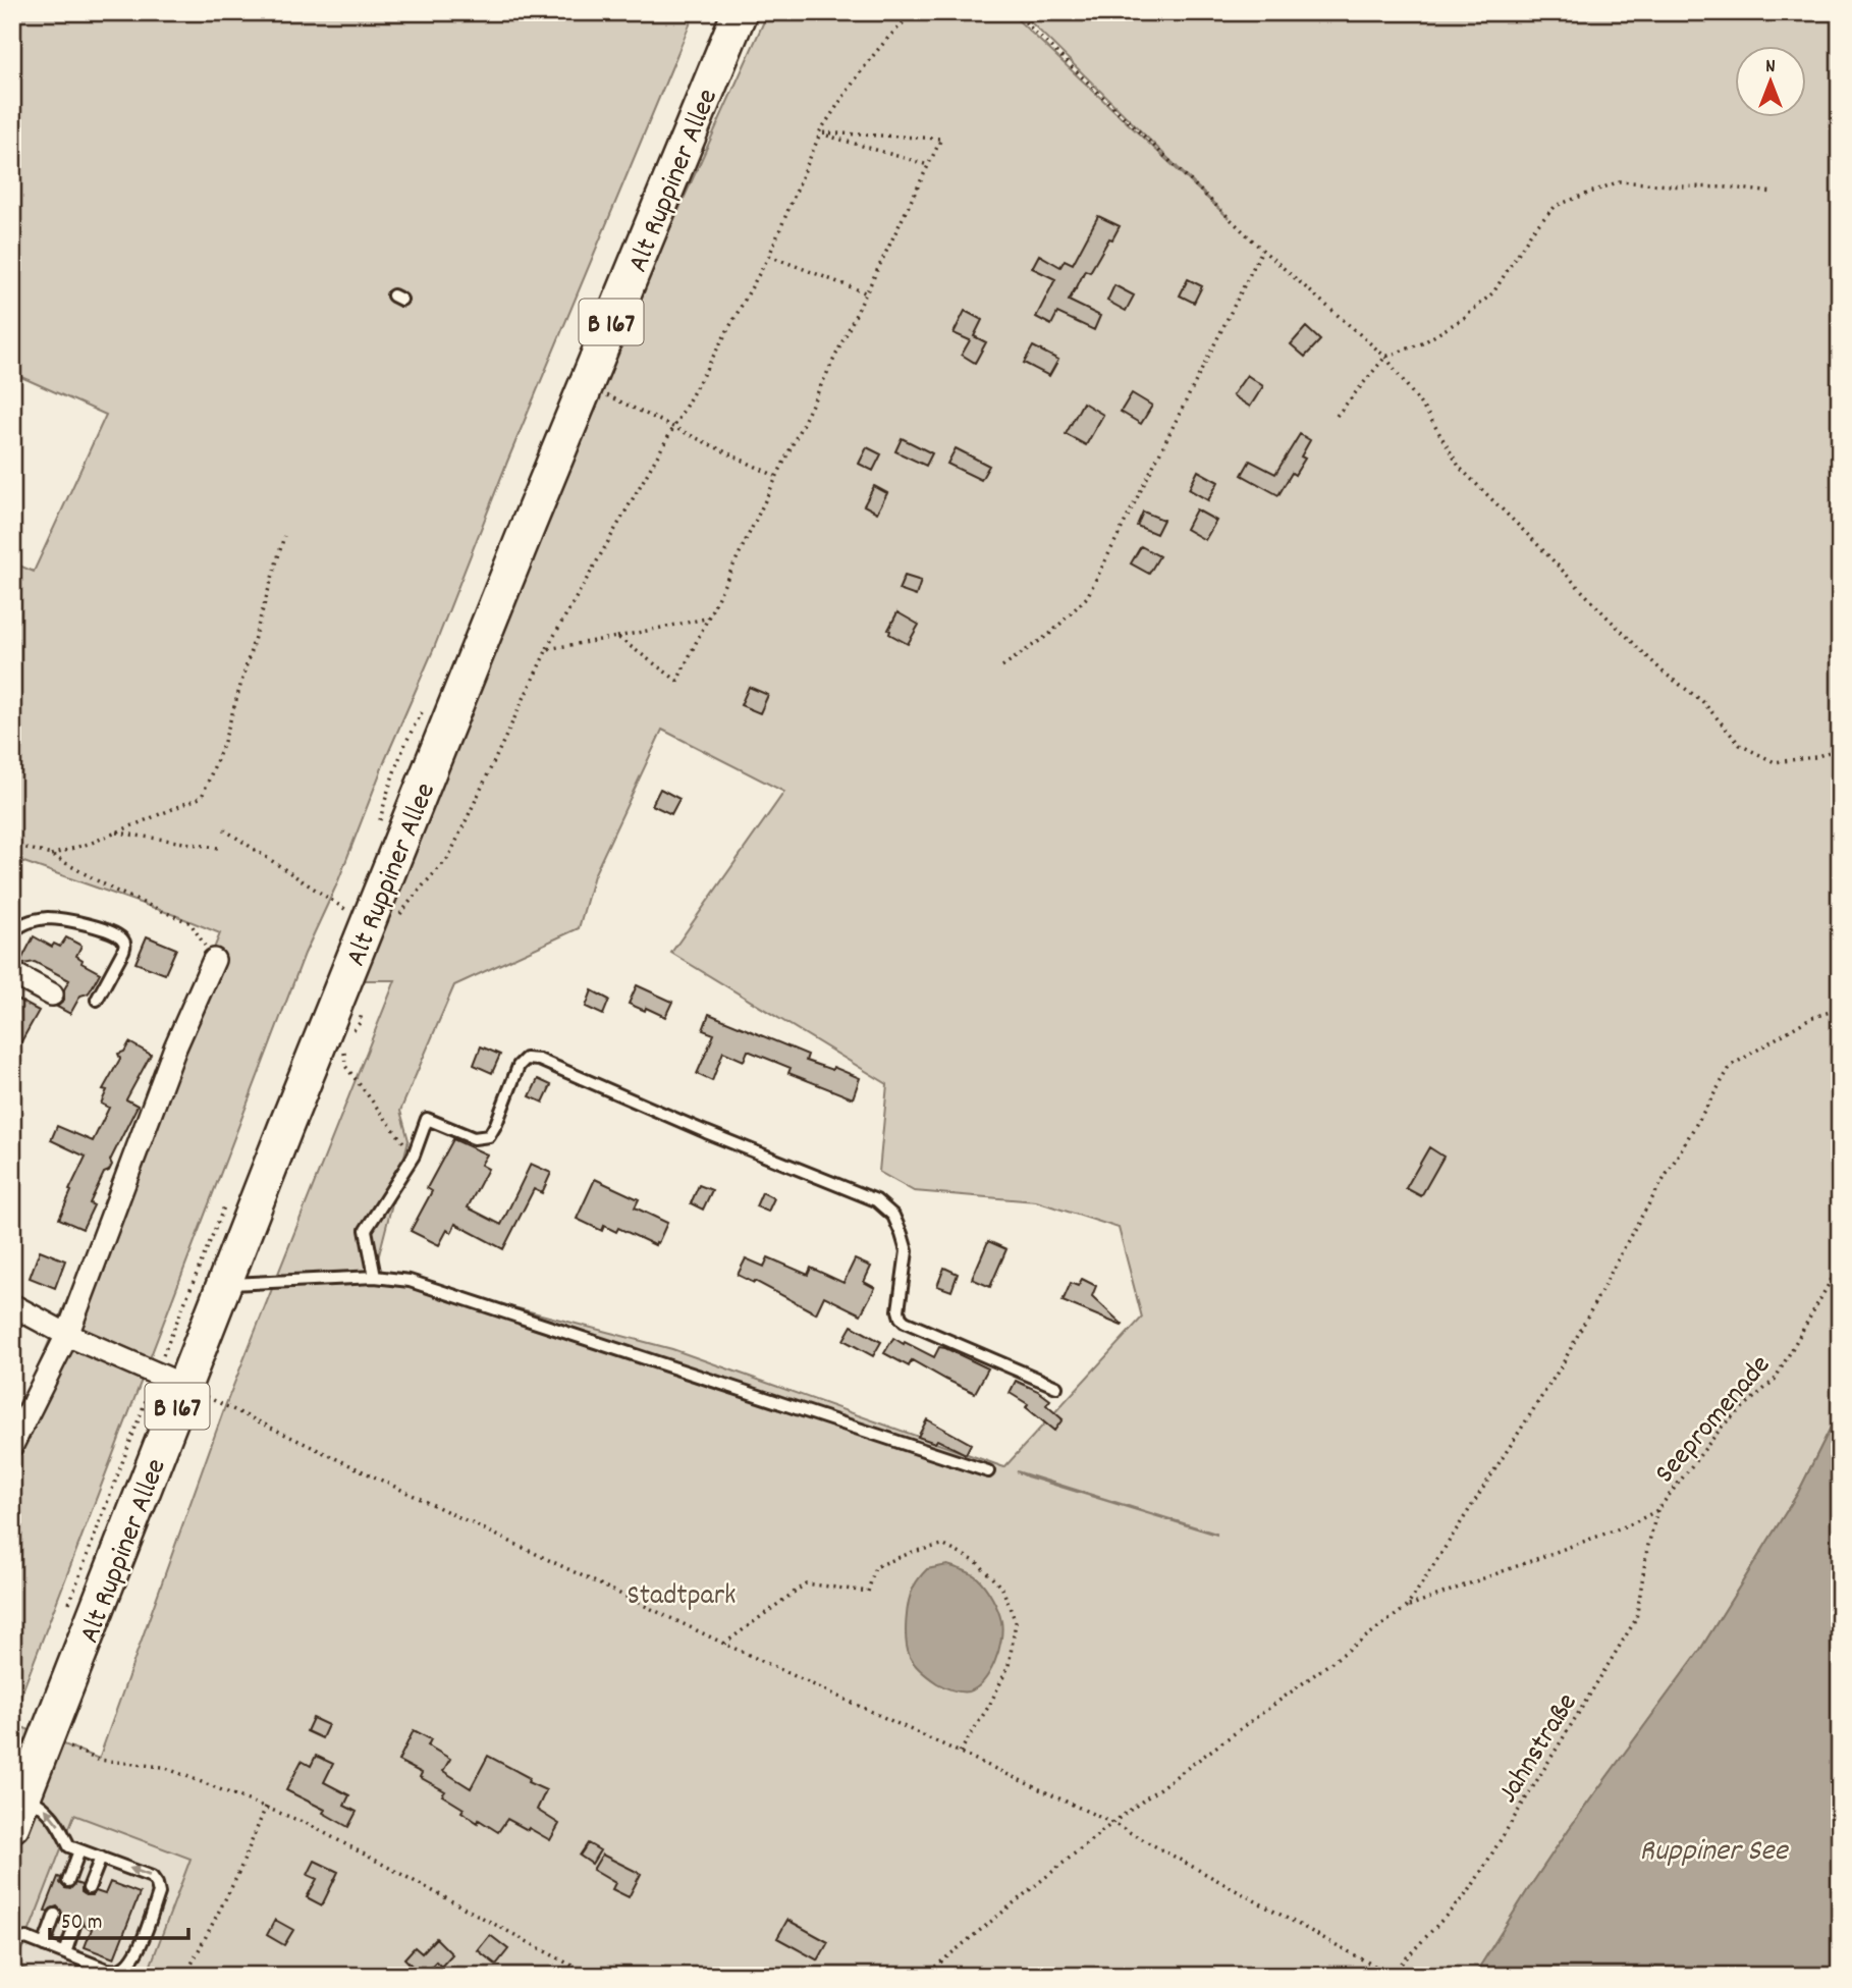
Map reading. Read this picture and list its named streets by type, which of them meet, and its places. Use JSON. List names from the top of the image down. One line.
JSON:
{"streets":{"main road":["Alt Ruppiner Allee","B 167"],"path":["Seepromenade","Jahnstraße"]},"crossings":[["Seepromenade","Jahnstraße"]],"water":["Ruppiner See"],"parks":["Stadtpark"],"scale_bar":"50 m","north":"top"}
